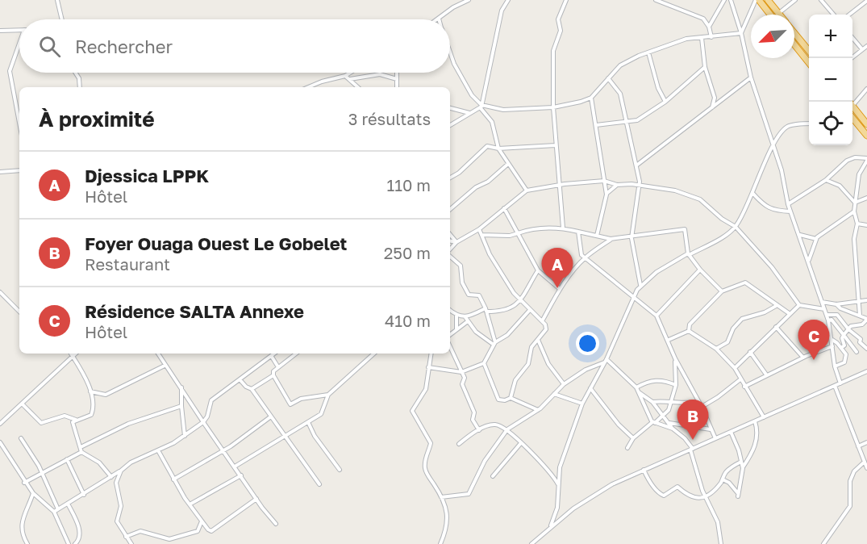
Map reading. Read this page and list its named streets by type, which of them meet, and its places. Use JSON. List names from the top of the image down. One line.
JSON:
{"north":"bottom left","page":{"map_buttons":["+","−"],"search":"Rechercher","heading":["À proximité","3 résultats"],"list":[{"mark":"A","name":"Djessica LPPK","note":"Hôtel","value":"110 m"},{"mark":"B","name":"Foyer Ouaga Ouest Le Gobelet","note":"Restaurant","value":"250 m"},{"mark":"C","name":"Résidence SALTA Annexe","note":"Hôtel","value":"410 m"}],"pins":["A","C","B"]}}
